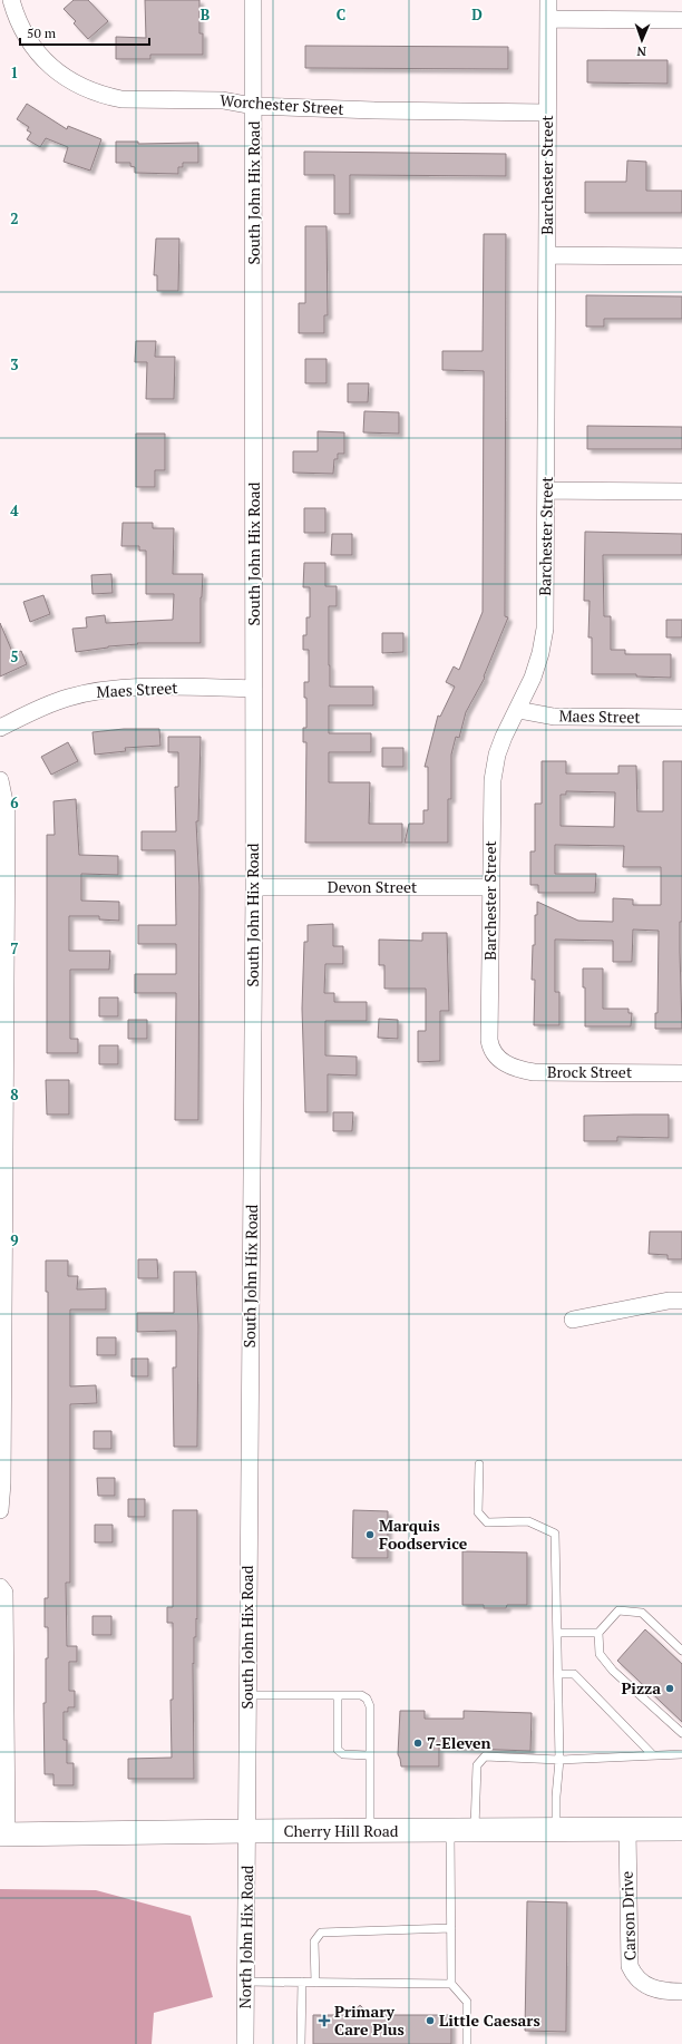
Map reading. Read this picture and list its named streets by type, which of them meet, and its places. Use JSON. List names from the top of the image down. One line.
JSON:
{"streets":{"main road":["Cherry Hill Road"],"street":["Worchester Street","Barchester Street","South John Hix Road","Maes Street","Devon Street","Brock Street","Carson Drive","North John Hix Road"]},"crossings":[["Worchester Street","Barchester Street"],["Worchester Street","South John Hix Road"],["Barchester Street","Maes Street"],["Barchester Street","Devon Street"],["Barchester Street","Brock Street"],["South John Hix Road","Maes Street"],["South John Hix Road","Devon Street"],["South John Hix Road","Cherry Hill Road"],["South John Hix Road","North John Hix Road"],["Cherry Hill Road","Carson Drive"],["Cherry Hill Road","North John Hix Road"]],"places":{"other":["Marquis Foodservice","Pizza","7-Eleven","Little Caesars"],"health":["Primary Care Plus"]},"scale_bar":"50 m","north":"bottom","grid":{"columns":["B","C","D"],"rows":["1","2","3","4","5","6","7","8","9"]}}
